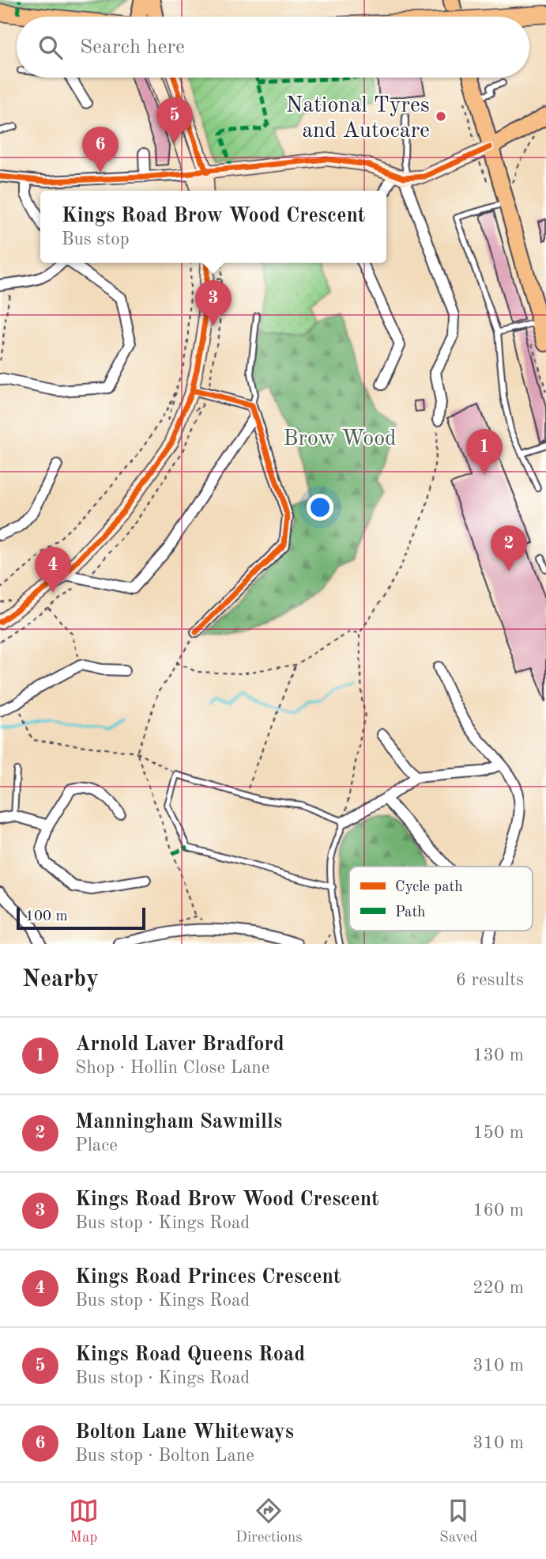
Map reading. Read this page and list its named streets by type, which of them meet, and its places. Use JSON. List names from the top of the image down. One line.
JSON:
{"parks":["Brow Wood"],"places":["National Tyres and Autocare"],"legend":["Cycle path","Path"],"scale_bar":"100 m","page":{"search":"Search here","pins":["5","6","3","1","2","4"],"popup":["Kings Road Brow Wood Crescent","Bus stop"],"scale":"100 m","heading":["Nearby","6 results"],"list":[{"mark":"1","name":"Arnold Laver Bradford","note":"Shop · Hollin Close Lane","value":"130 m"},{"mark":"2","name":"Manningham Sawmills","note":"Place","value":"150 m"},{"mark":"3","name":"Kings Road Brow Wood Crescent","note":"Bus stop · Kings Road","value":"160 m"},{"mark":"4","name":"Kings Road Princes Crescent","note":"Bus stop · Kings Road","value":"220 m"},{"mark":"5","name":"Kings Road Queens Road","note":"Bus stop · Kings Road","value":"310 m"},{"mark":"6","name":"Bolton Lane Whiteways","note":"Bus stop · Bolton Lane","value":"310 m"}],"nav":["Map","Directions","Saved"]}}
